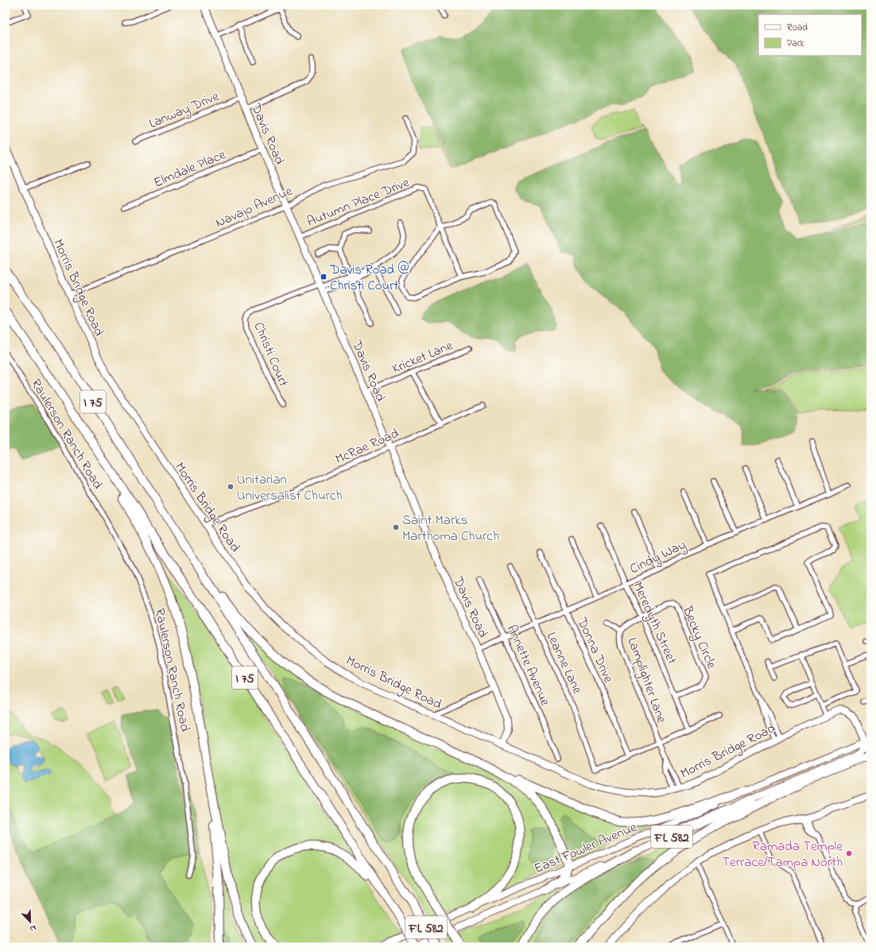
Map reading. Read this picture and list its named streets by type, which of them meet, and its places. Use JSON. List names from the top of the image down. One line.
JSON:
{"streets":{"highway":["I 75"],"street":["Lanway Drive","Davis Road","Elmdale Place","Autumn Place Drive","Navajo Avenue","Morris Bridge Road","Christi Court","Kricket Lane","Raulerson Ranch Road","McRae Road","Cindy Way","Meredyth Street","Becky Circle","Donna Drive","Leanne Lane","Annette Avenue","Lamplighter Lane","FL 582","East Fowler Avenue"]},"crossings":[["Lanway Drive","Davis Road"],["Davis Road","Elmdale Place"],["Davis Road","Autumn Place Drive"],["Davis Road","Navajo Avenue"],["Davis Road","Morris Bridge Road"],["Davis Road","Christi Court"],["Davis Road","Kricket Lane"],["Davis Road","McRae Road"],["Davis Road","Cindy Way"],["Navajo Avenue","Morris Bridge Road"],["Morris Bridge Road","McRae Road"],["Morris Bridge Road","Lamplighter Lane"],["Morris Bridge Road","East Fowler Avenue"],["Cindy Way","Meredyth Street"],["Cindy Way","Donna Drive"],["Cindy Way","Leanne Lane"],["Cindy Way","Annette Avenue"],["Meredyth Street","Becky Circle"],["Meredyth Street","Lamplighter Lane"],["Becky Circle","Lamplighter Lane"],["Donna Drive","Leanne Lane"]],"places":{"transit":["Davis Road @ Christi Court"],"other":["Unitarian Universalist Church","Saint Marks Marthoma Church","Ramada Temple Terrace/Tampa North"]},"legend":["Road","Park"],"north":"bottom right"}
